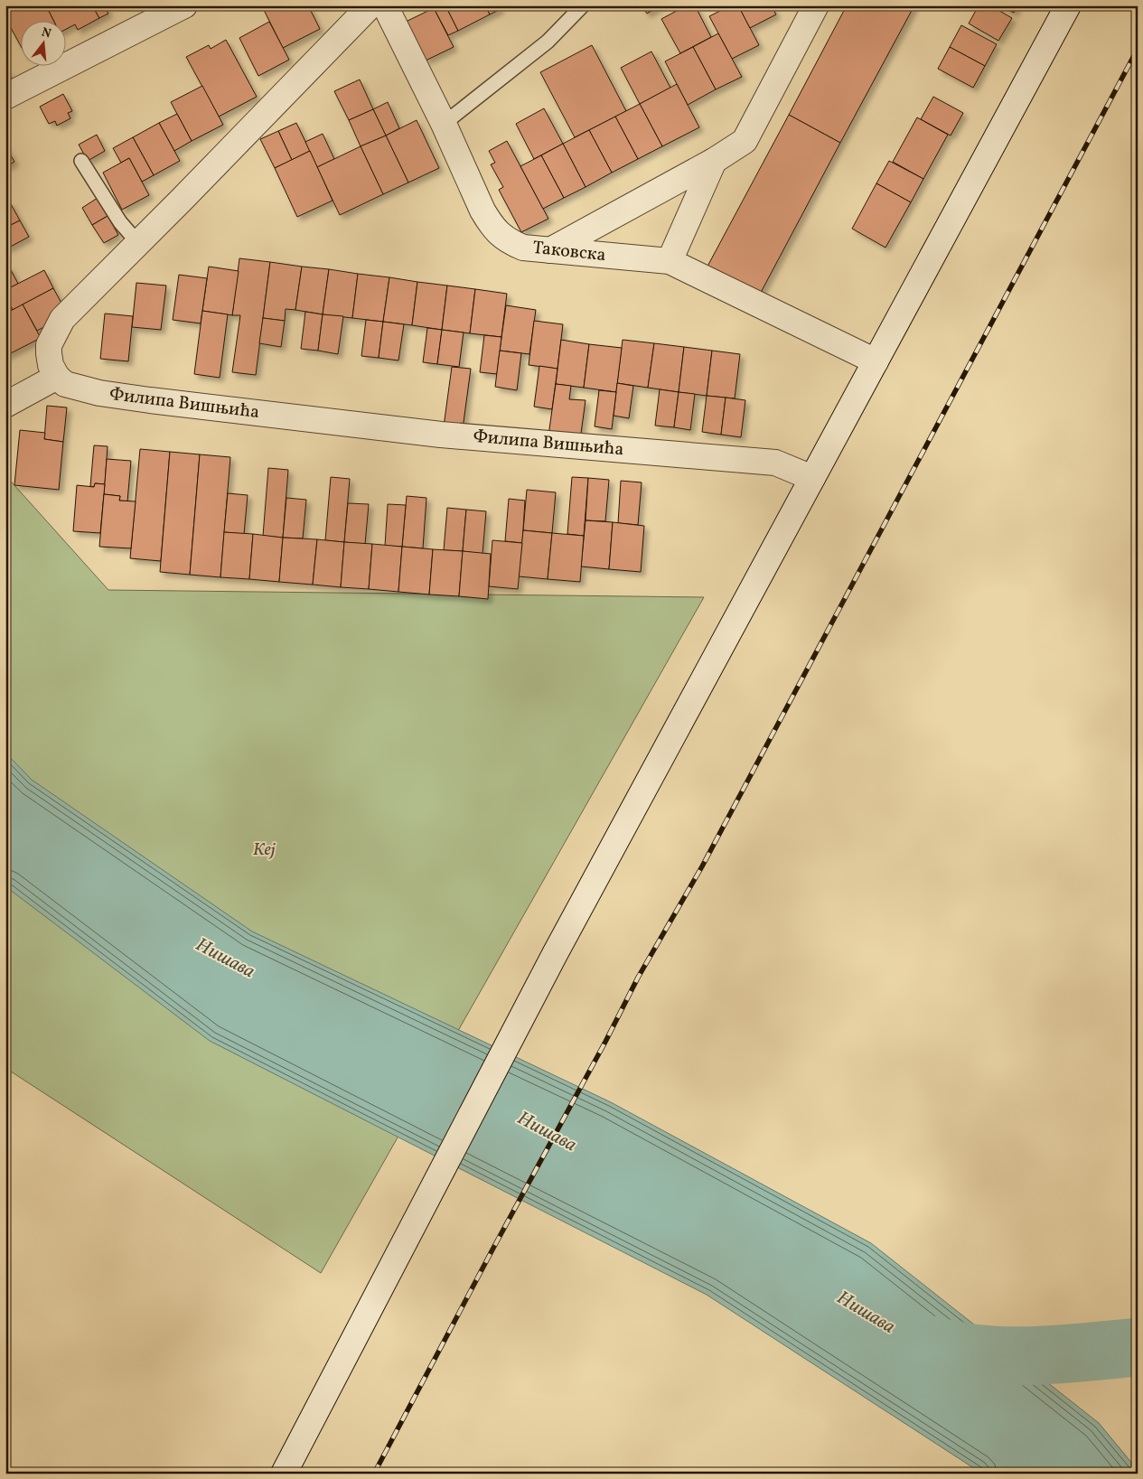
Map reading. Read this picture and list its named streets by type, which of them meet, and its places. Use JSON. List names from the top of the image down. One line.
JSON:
{"streets":{"street":["Таковска","Филипа Вишњића"]},"water":["Нишава"],"parks":["Кеј"],"north":"top"}
